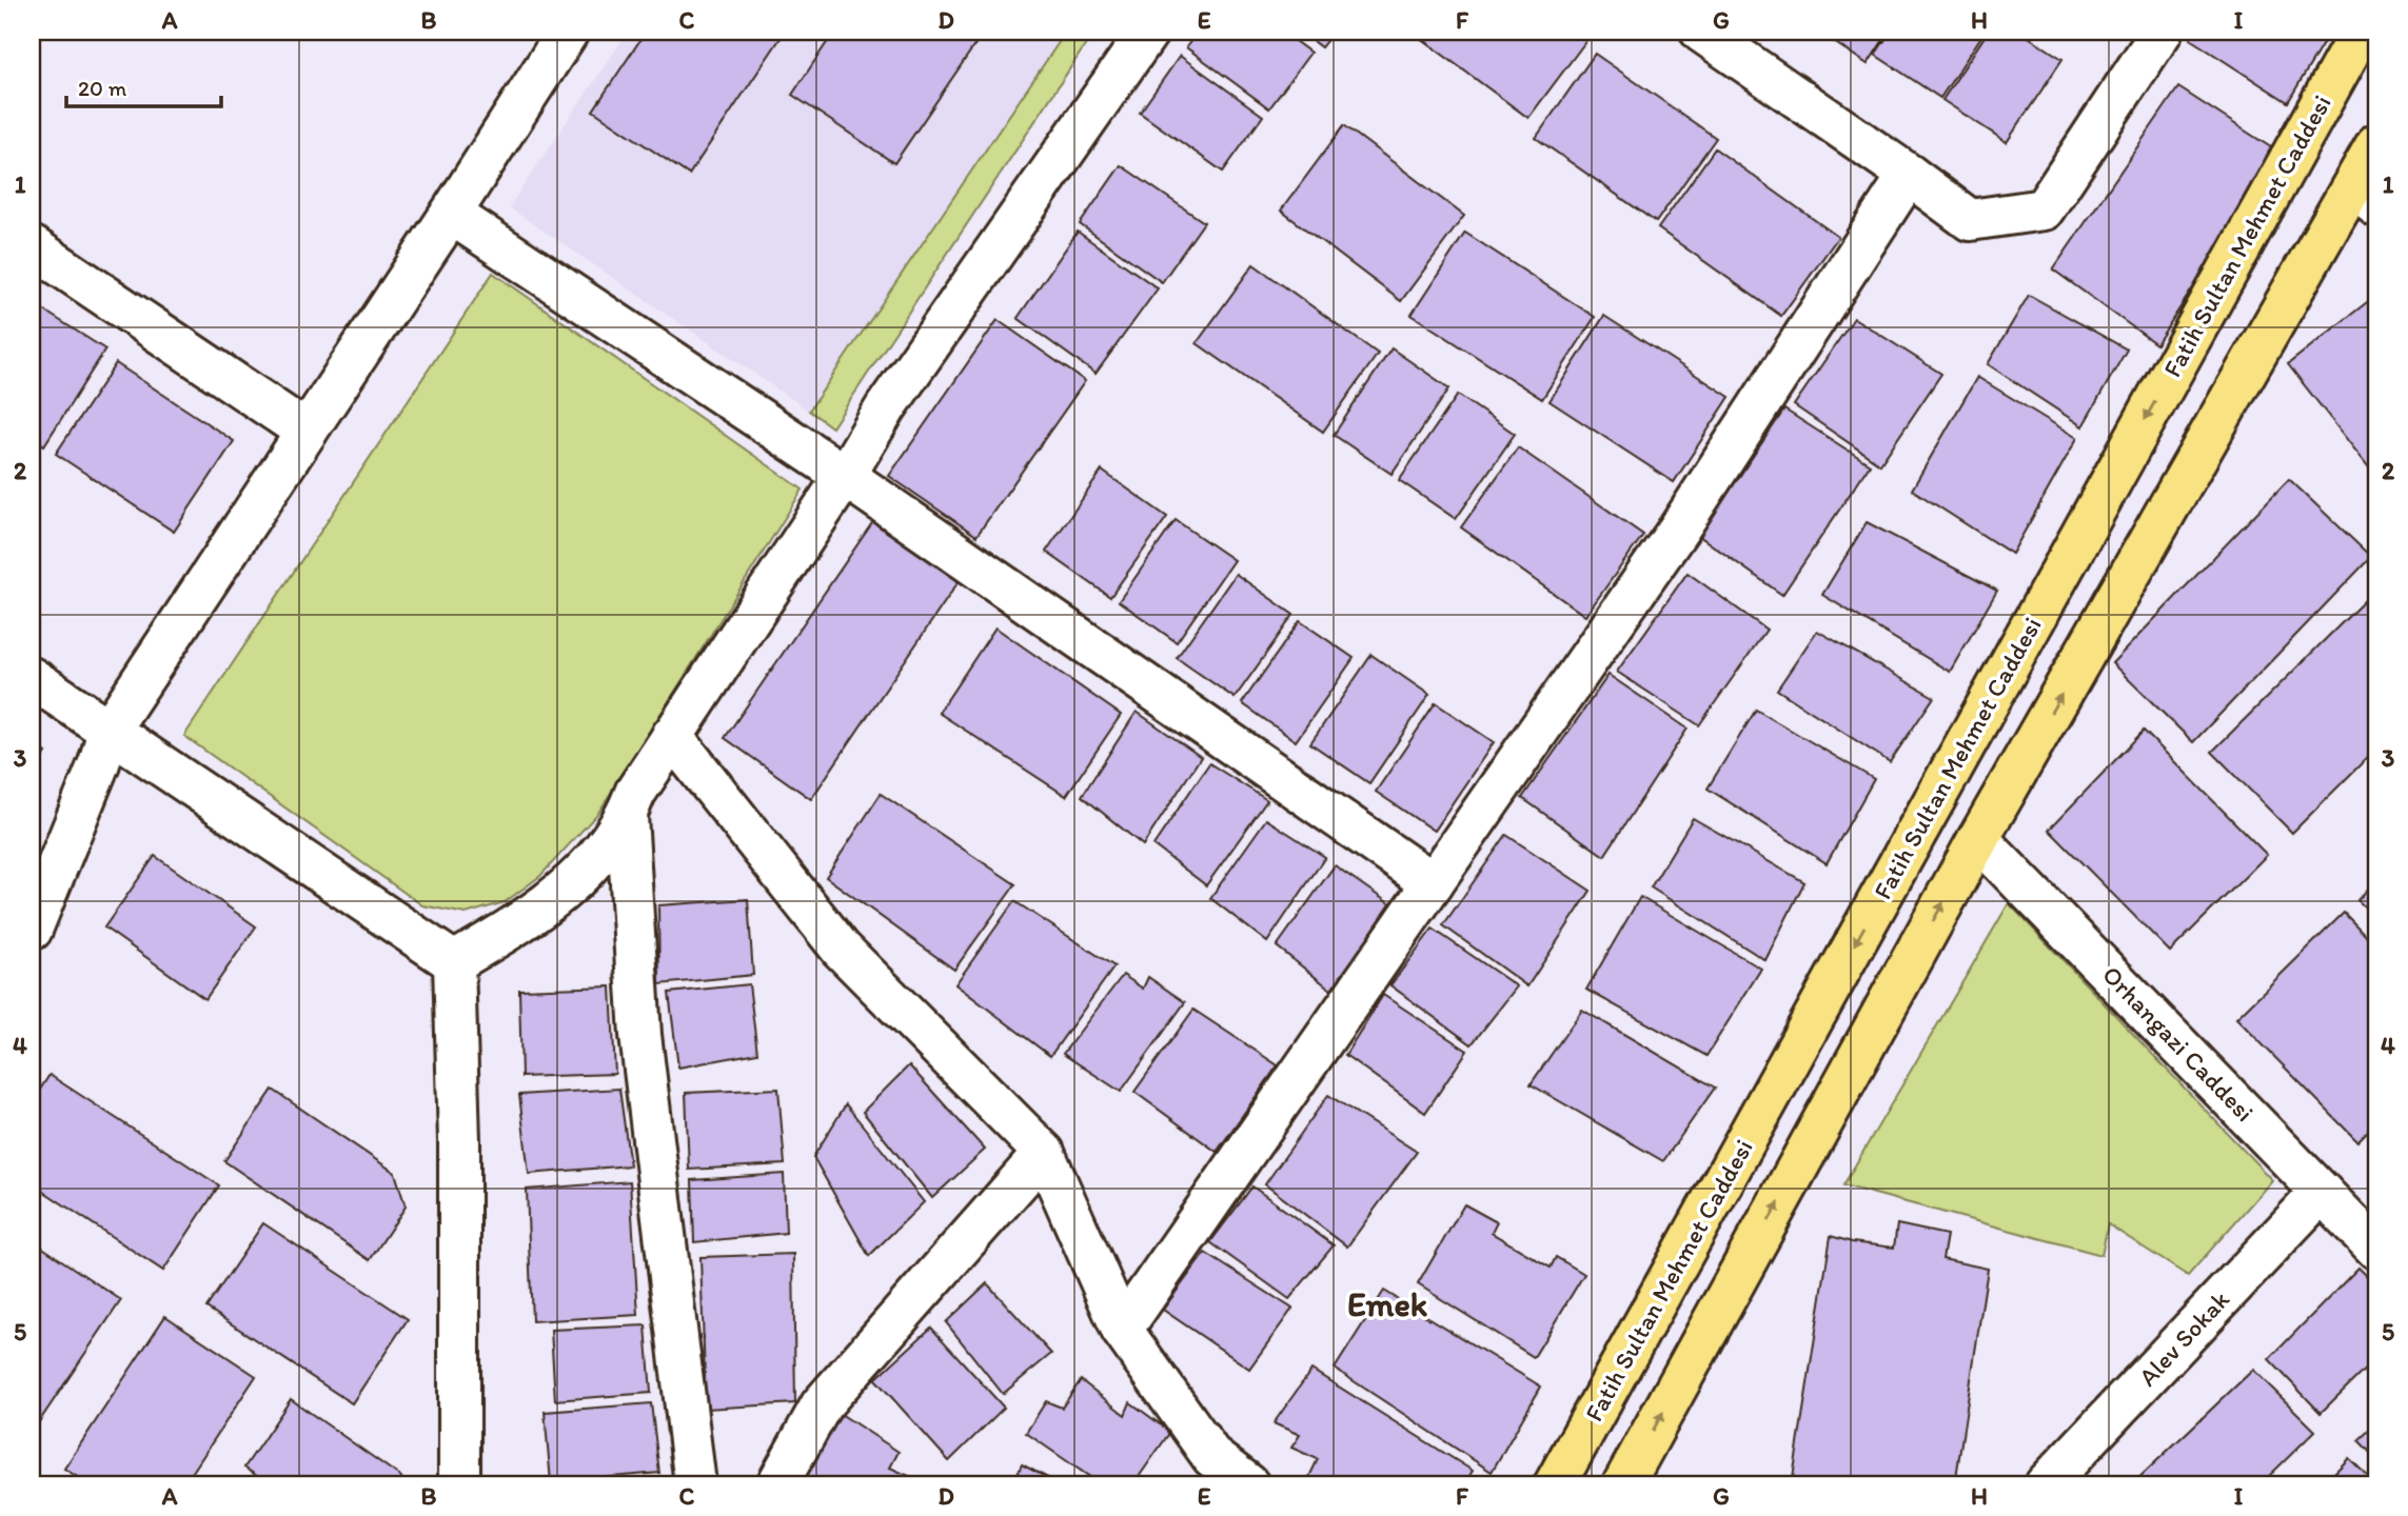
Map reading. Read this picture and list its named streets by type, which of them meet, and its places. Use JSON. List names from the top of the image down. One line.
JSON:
{"streets":{"main road":["Fatih Sultan Mehmet Caddesi"],"street":["Orhangazi Caddesi","Alev Sokak"]},"crossings":[["Orhangazi Caddesi","Alev Sokak"]],"districts":["Emek"],"scale_bar":"20 m","grid":{"columns":["A","B","C","D","E","F","G","H","I"],"rows":["1","2","3","4","5"]}}
